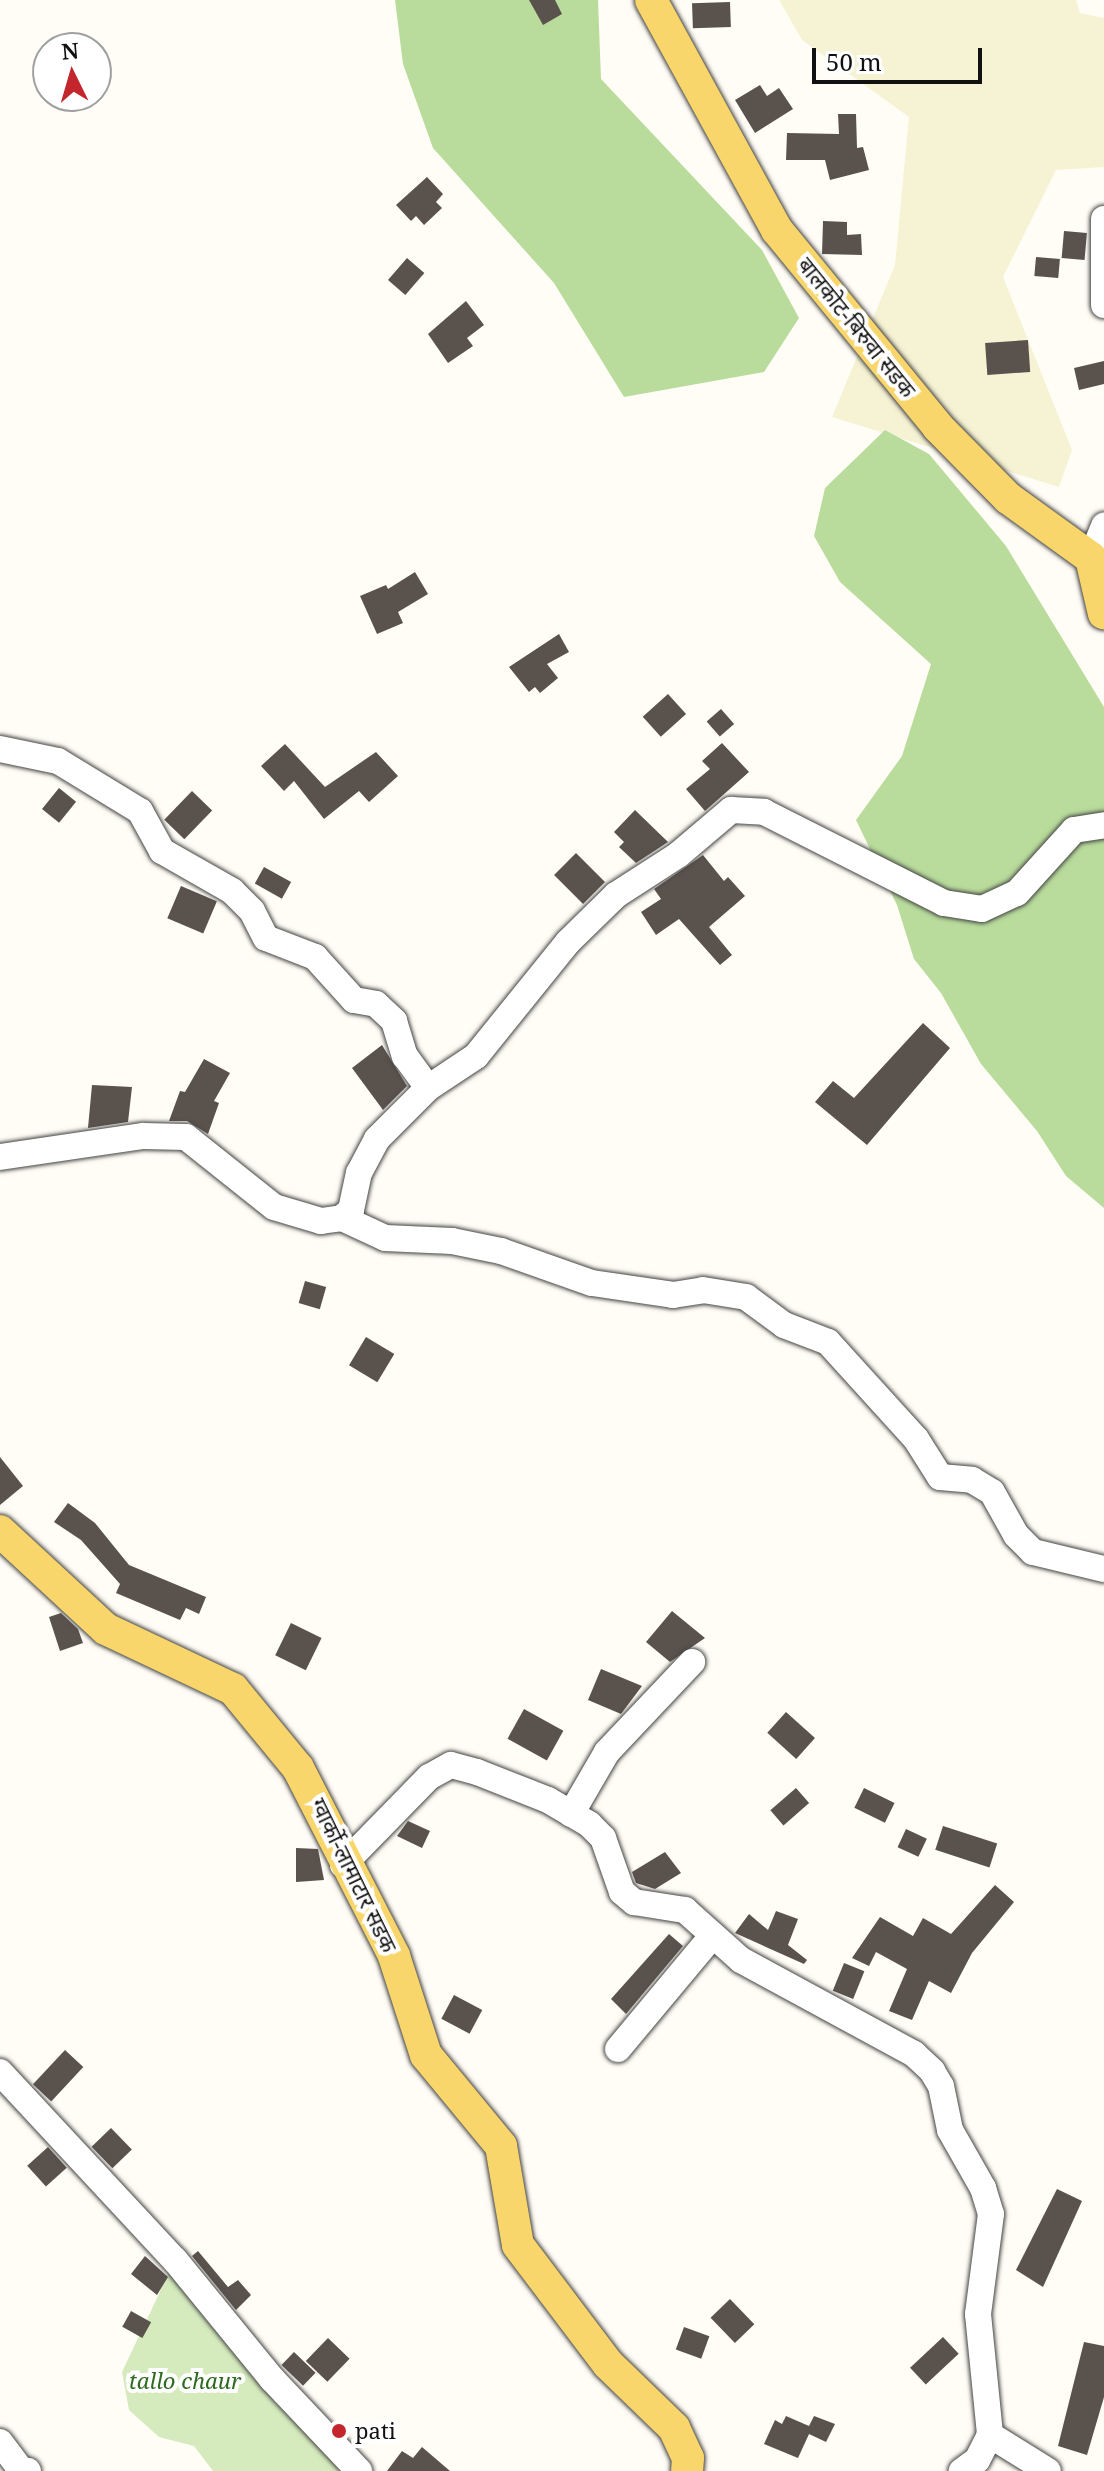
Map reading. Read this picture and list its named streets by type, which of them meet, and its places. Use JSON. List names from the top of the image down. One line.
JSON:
{"streets":{"main road":["बालकोट-बिरुवा सडक","ग्वार्को-लामाटार सडक"]},"parks":["tallo chaur"],"places":["pati"],"scale_bar":"50 m","north":"top"}
